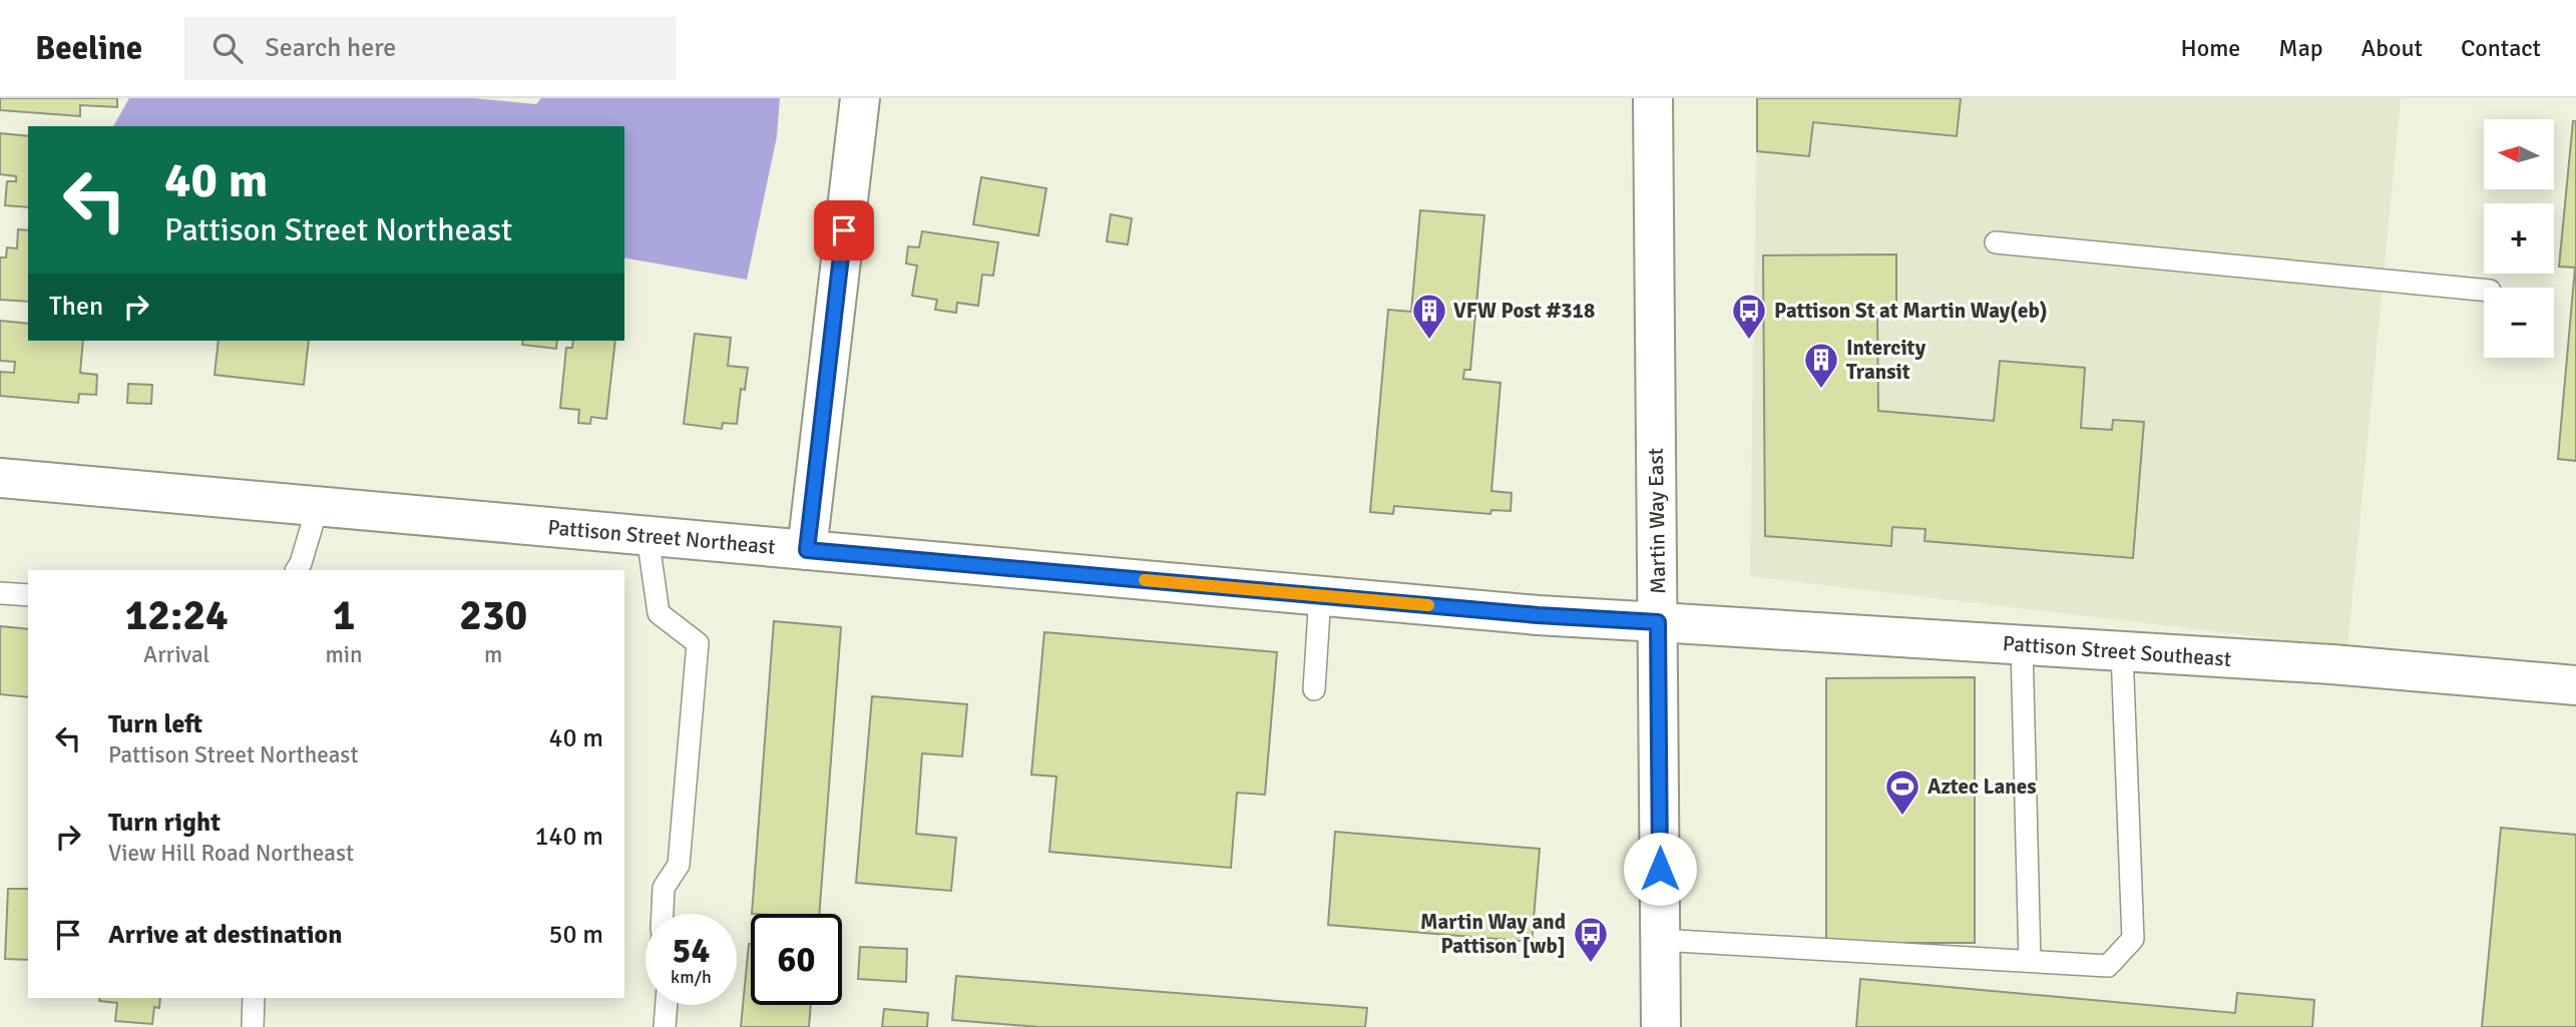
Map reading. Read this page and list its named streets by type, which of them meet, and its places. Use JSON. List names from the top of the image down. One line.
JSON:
{"streets":{"street":["Martin Way East","Pattison Street Northeast","Pattison Street Southeast"]},"crossings":[["Martin Way East","Pattison Street Northeast"],["Martin Way East","Pattison Street Southeast"],["Pattison Street Northeast","Pattison Street Southeast"]],"places":{"building":["VFW Post #318","Intercity Transit"],"bus stop":["Pattison St at Martin Way(eb)","Martin Way and Pattison [wb]"],"sports":["Aztec Lanes"]},"north":"left","page":{"header":"Beeline","search":"Search here","nav":["Home","Map","About","Contact"],"map_buttons":["+","−"],"turn":["40 m","Pattison Street Northeast"],"then":"Then","eta":["12:24","Arrival","1","min","230","m"],"list":[{"name":"Turn left","note":"Pattison Street Northeast","value":"40 m"},{"name":"Turn right","note":"View Hill Road Northeast","value":"140 m"},{"name":"Arrive at destination","value":"50 m"}],"speed":"54 km/h","limit":"60"}}
